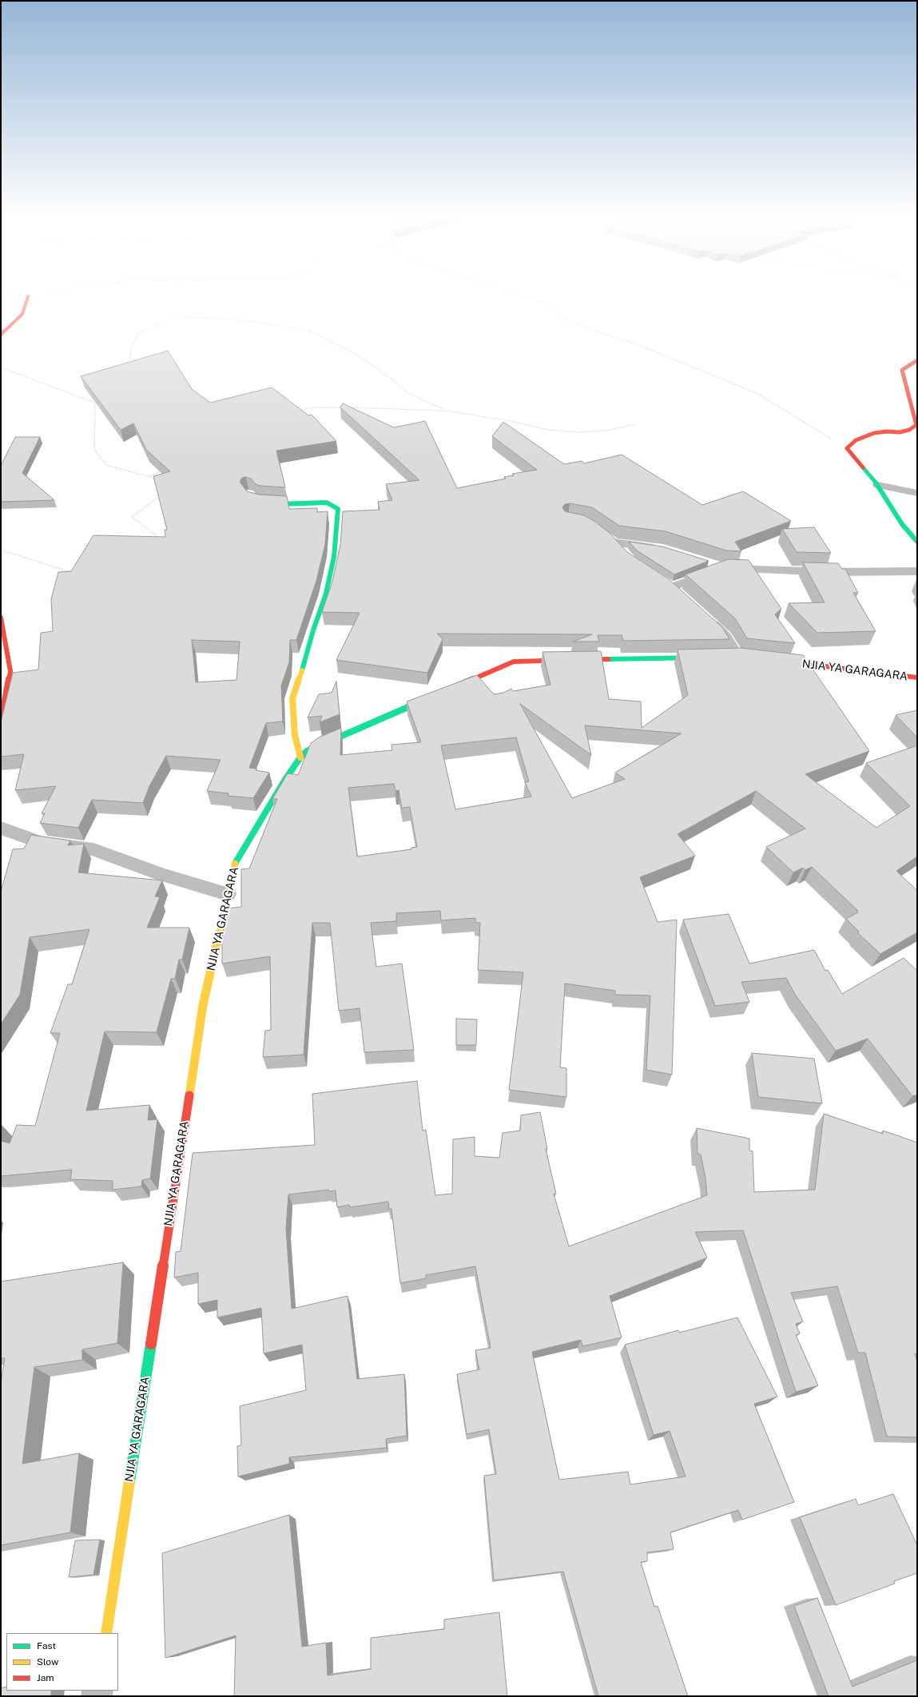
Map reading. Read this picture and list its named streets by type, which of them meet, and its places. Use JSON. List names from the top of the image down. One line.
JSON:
{"streets":{"street":["NJIA YA GARAGARA"]},"legend":["Fast","Slow","Jam"]}
